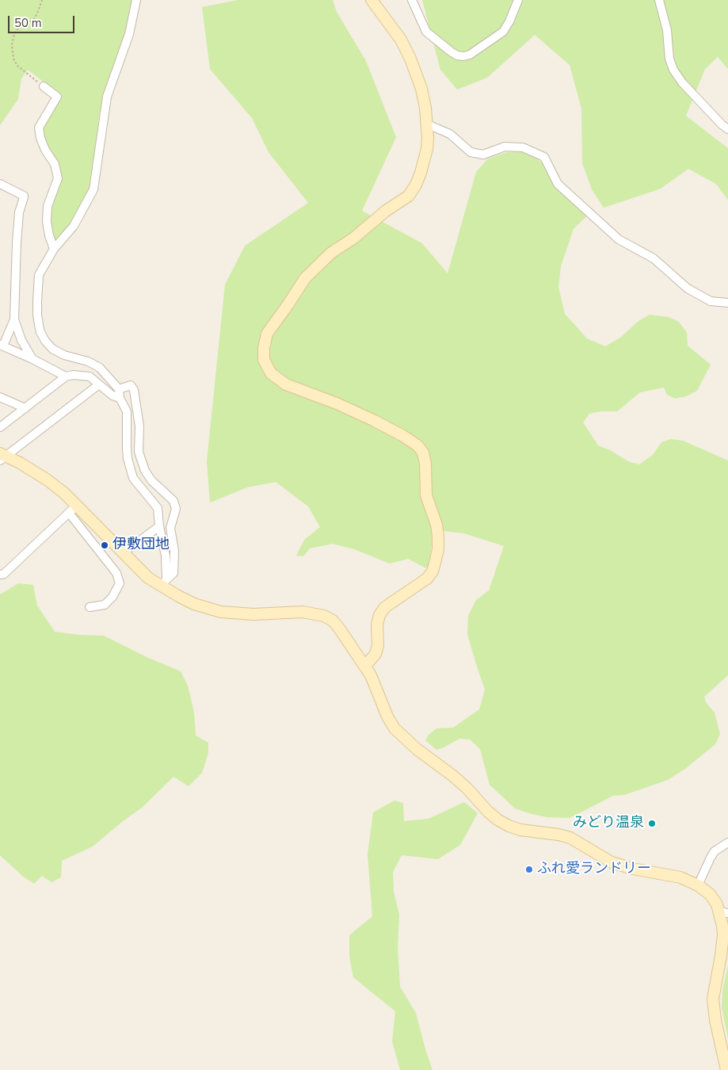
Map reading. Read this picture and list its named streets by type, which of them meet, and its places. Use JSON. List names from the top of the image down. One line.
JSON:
{"places":["伊敷団地","みどり温泉","ふれ愛ランドリー"],"scale_bar":"50 m"}
